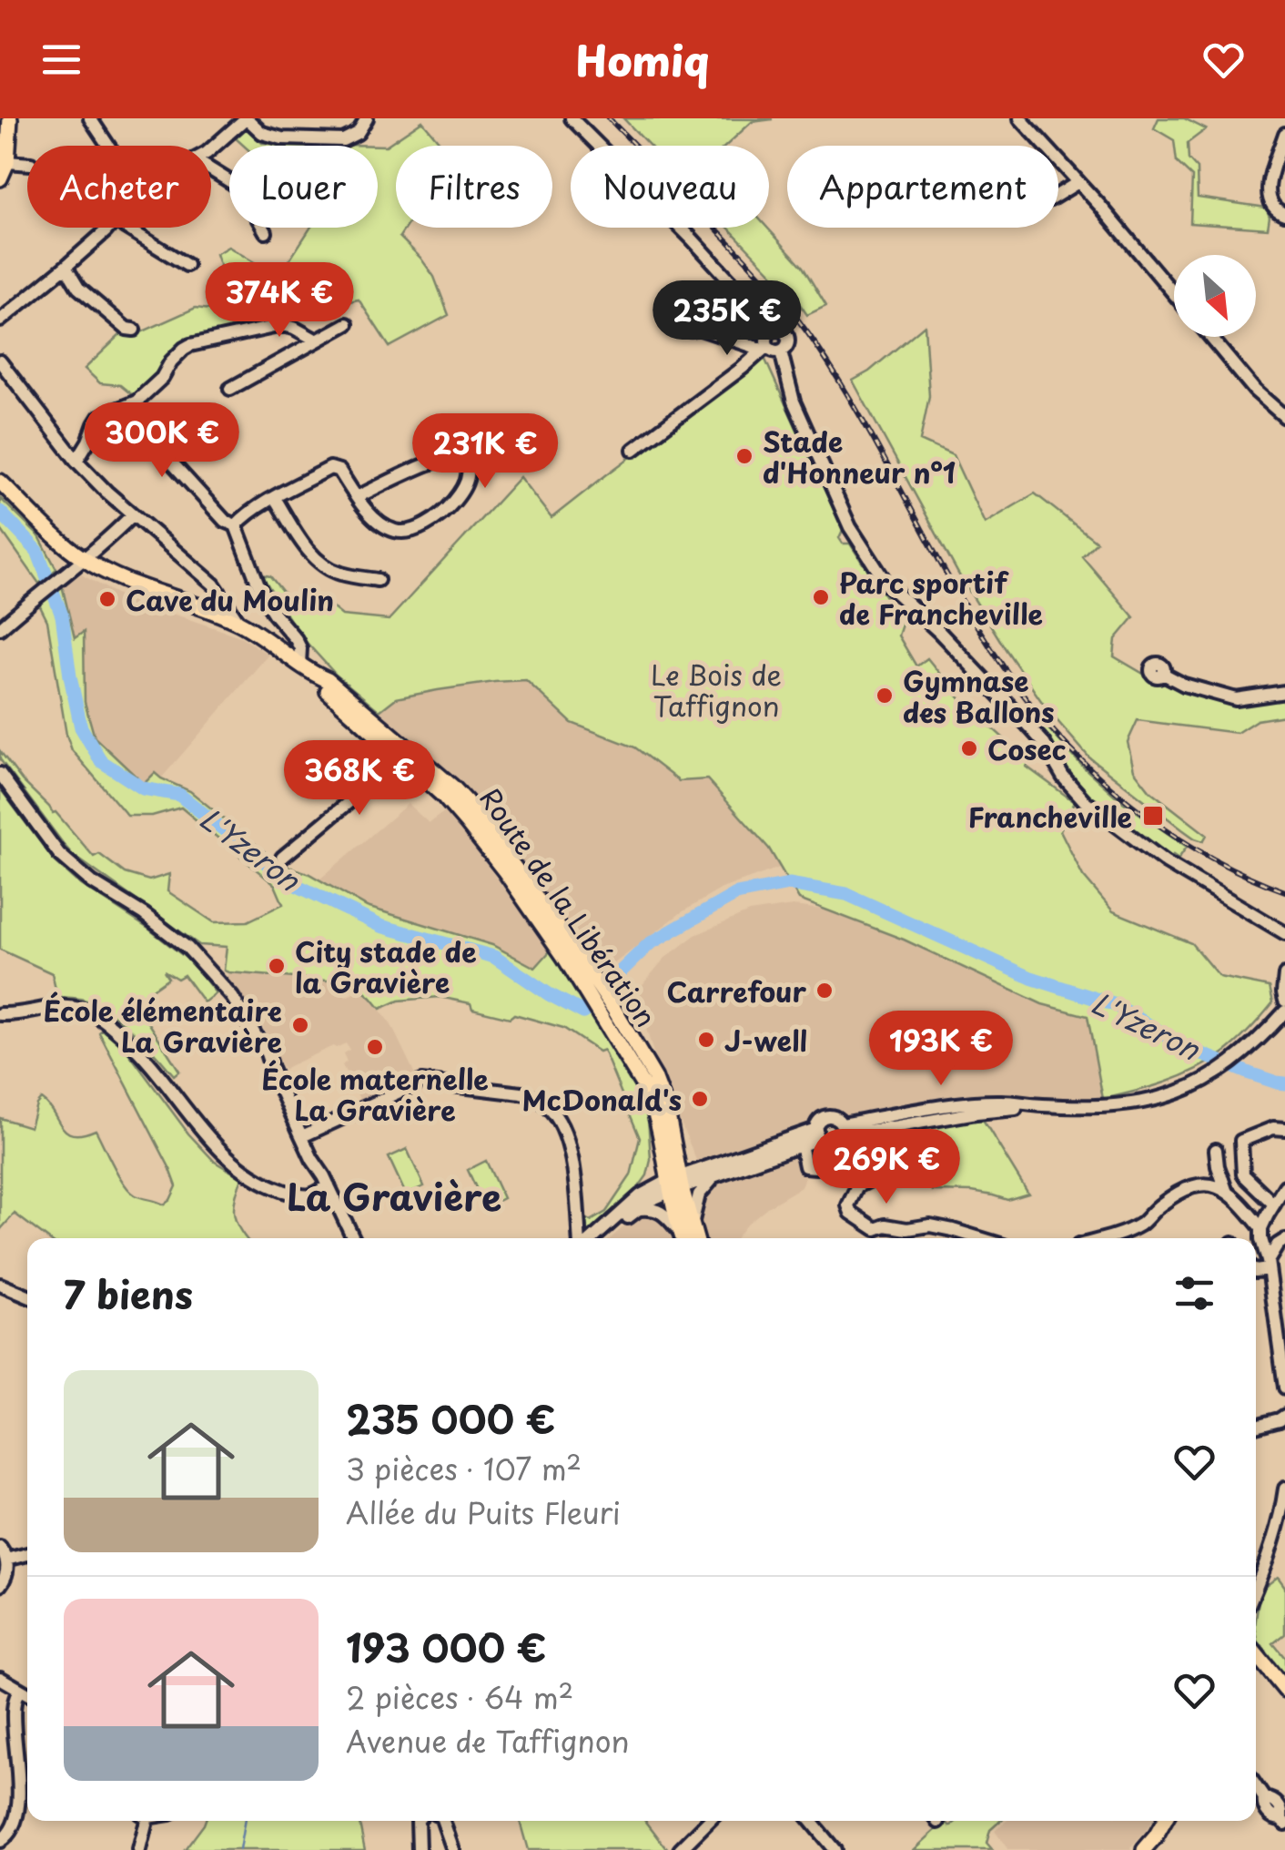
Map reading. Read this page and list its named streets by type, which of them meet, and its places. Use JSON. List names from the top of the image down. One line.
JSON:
{"streets":{"main road":["Route de la Libération"]},"districts":["La Gravière"],"water":["L'Yzeron"],"parks":["Le Bois de Taffignon"],"places":{"other":["Stade d'Honneur n°1","Parc sportif de Francheville","Cave du Moulin","Gymnase des Ballons","Cosec","City stade de la Gravière","Carrefour","École élémentaire La Gravière","J-well","École maternelle La Gravière","McDonald's"],"transit":["Francheville"]},"north":"bottom right","page":{"header":"Homiq","chip":["Acheter","Louer","Filtres","Nouveau","Appartement"],"price":["374K €","235K €","300K €","231K €","368K €","193K €","269K €"],"heading":"7 biens","list":[{"name":"235 000 €","note":"3 pièces · 107 m² · Allée du Puits Fleuri"},{"name":"193 000 €","note":"2 pièces · 64 m² · Avenue de Taffignon"}]}}
